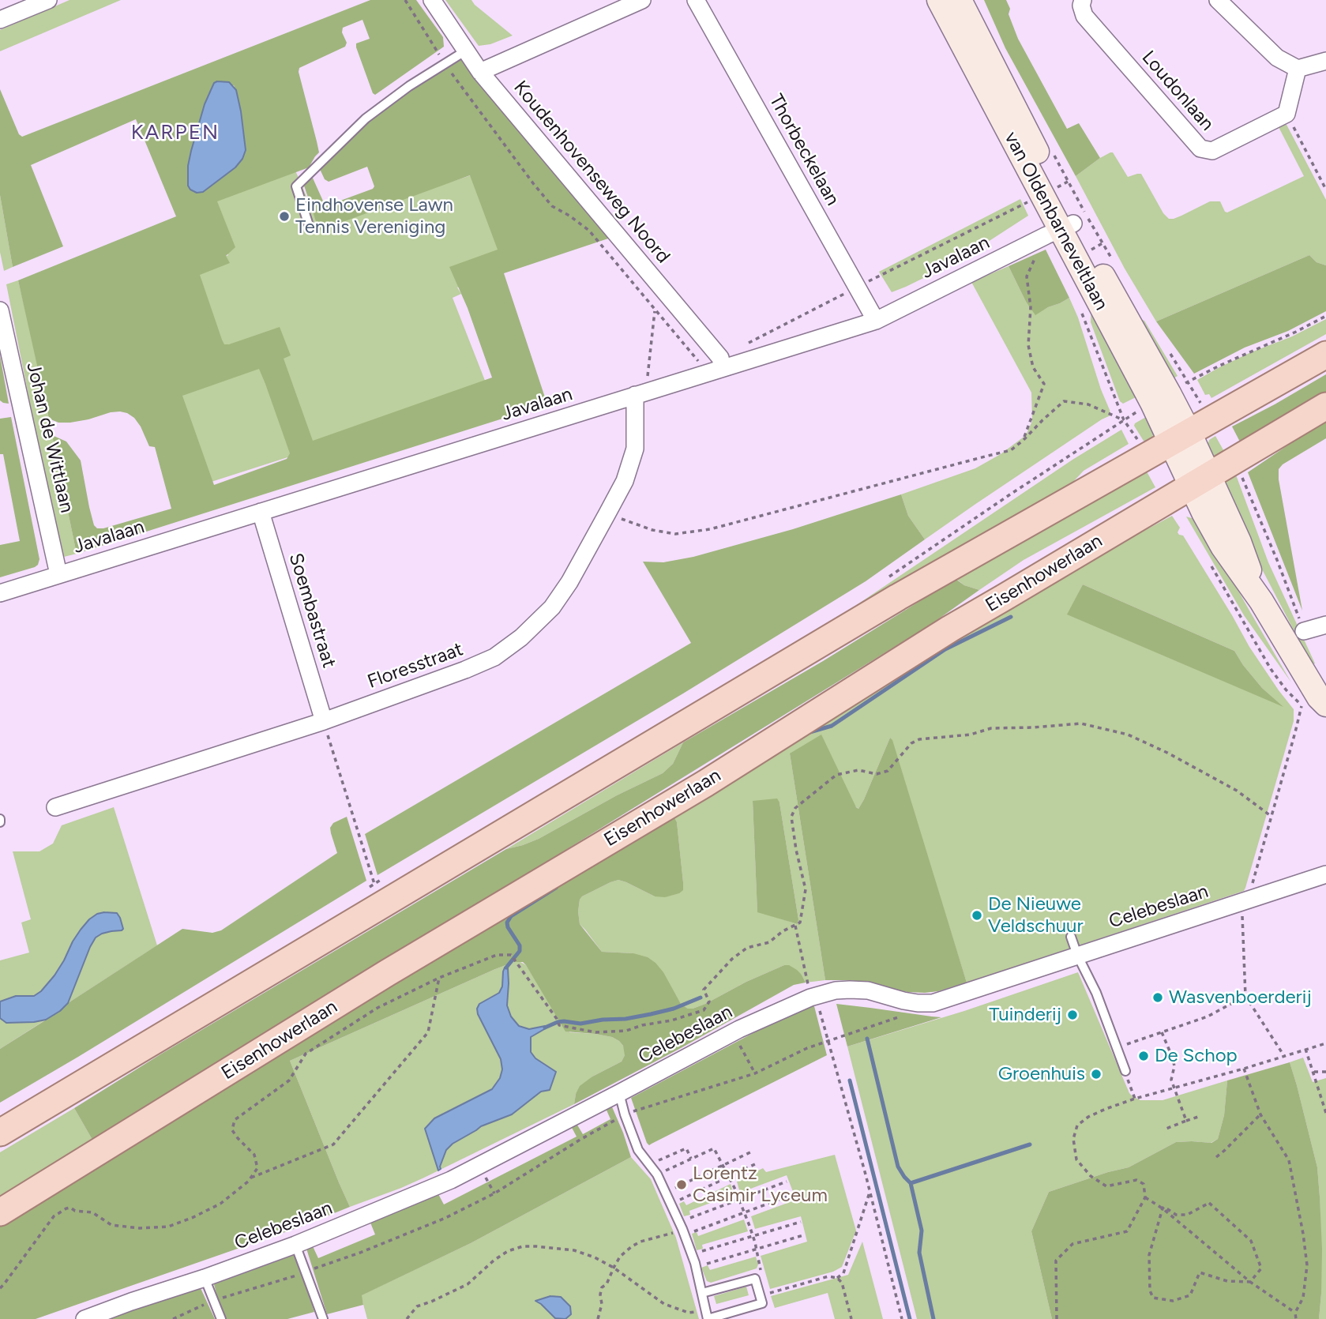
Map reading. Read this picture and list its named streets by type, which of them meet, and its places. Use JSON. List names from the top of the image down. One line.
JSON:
{"streets":{"main road":["van Oldenbarneveltlaan","Eisenhowerlaan"],"street":["Loudonlaan","Thorbeckelaan","Koudenhovenseweg Noord","Javalaan","Johan de Wittlaan","Soembastraat","Floresstraat","Celebeslaan"]},"crossings":[["Thorbeckelaan","Javalaan"],["Koudenhovenseweg Noord","Javalaan"],["van Oldenbarneveltlaan","Javalaan"],["van Oldenbarneveltlaan","Eisenhowerlaan"],["Javalaan","Johan de Wittlaan"],["Javalaan","Soembastraat"],["Javalaan","Floresstraat"],["Soembastraat","Floresstraat"]],"districts":["KARPEN"],"places":["Eindhovense Lawn Tennis Vereniging","De Nieuwe Veldschuur","Wasvenboerderij","Tuinderij","De Schop","Groenhuis","Lorentz Casimir Lyceum"]}
